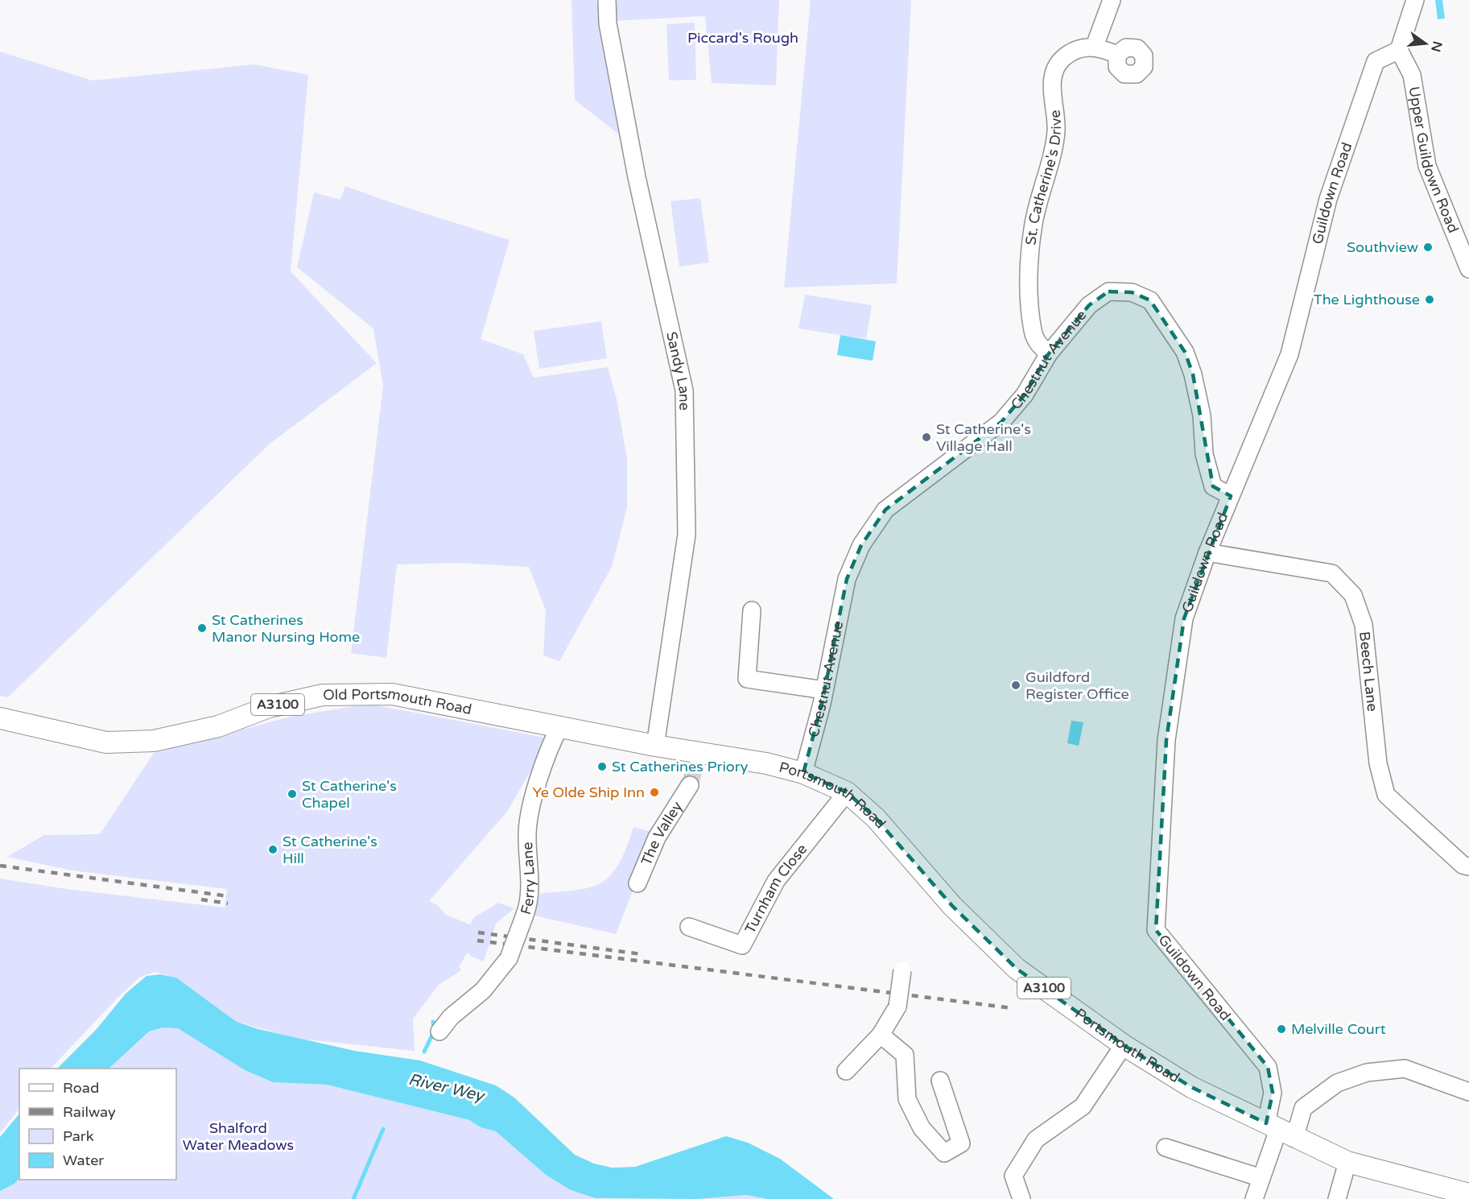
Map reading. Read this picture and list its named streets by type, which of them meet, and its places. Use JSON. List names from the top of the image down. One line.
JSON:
{"streets":{"main road":["Old Portsmouth Road","A3100","Portsmouth Road"],"street":["Upper Guildown Road","St. Catherine's Drive","Guildown Road","Chestnut Avenue","Sandy Lane","Beech Lane","The Valley","Ferry Lane","Turnham Close"]},"crossings":[["Upper Guildown Road","Guildown Road"],["St. Catherine's Drive","Chestnut Avenue"],["Guildown Road","Chestnut Avenue"],["Guildown Road","Beech Lane"],["Guildown Road","Portsmouth Road"],["Chestnut Avenue","Portsmouth Road"],["Sandy Lane","Old Portsmouth Road"],["Sandy Lane","Portsmouth Road"],["Old Portsmouth Road","Portsmouth Road"],["Old Portsmouth Road","Ferry Lane"],["Portsmouth Road","Turnham Close"]],"water":["River Wey"],"parks":["Piccard's Rough","Shalford Water Meadows"],"places":["Southview","The Lighthouse","St Catherine's Village Hall","St Catherines Manor Nursing Home","Guildford Register Office","St Catherines Priory","Ye Olde Ship Inn","St Catherine's Chapel","St Catherine's Hill","Melville Court"],"legend":["Road","Railway","Park","Water"],"north":"right"}
